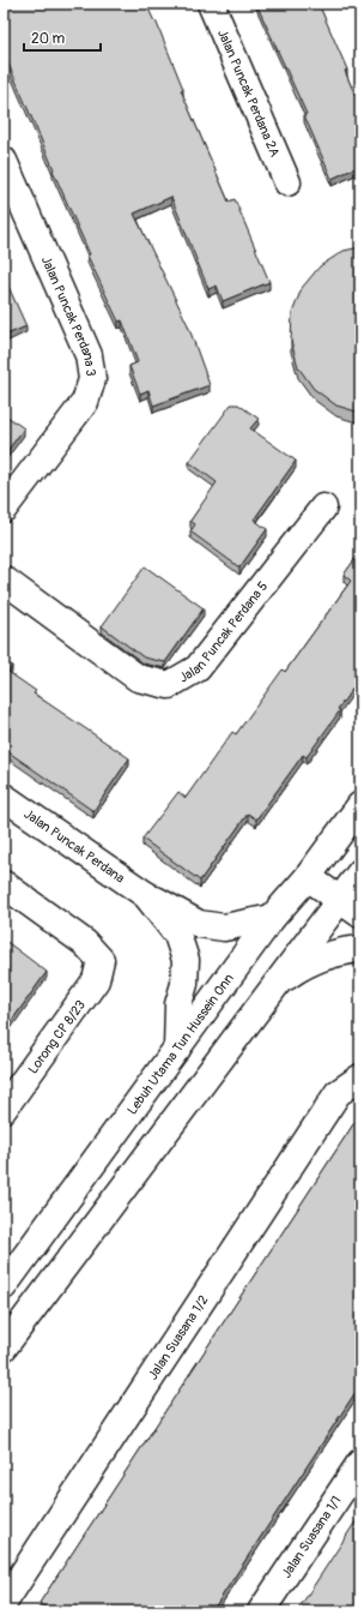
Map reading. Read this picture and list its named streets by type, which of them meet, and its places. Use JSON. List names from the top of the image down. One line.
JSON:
{"streets":{"street":["Jalan Puncak Perdana 2A","Jalan Puncak Perdana 3","Jalan Puncak Perdana 5","Jalan Puncak Perdana","Lorong CP 8/23","Lebuh Utama Tun Hussein Onn","Jalan Suasana 1/2","Jalan Suasana 1/1"]},"scale_bar":"20 m"}
